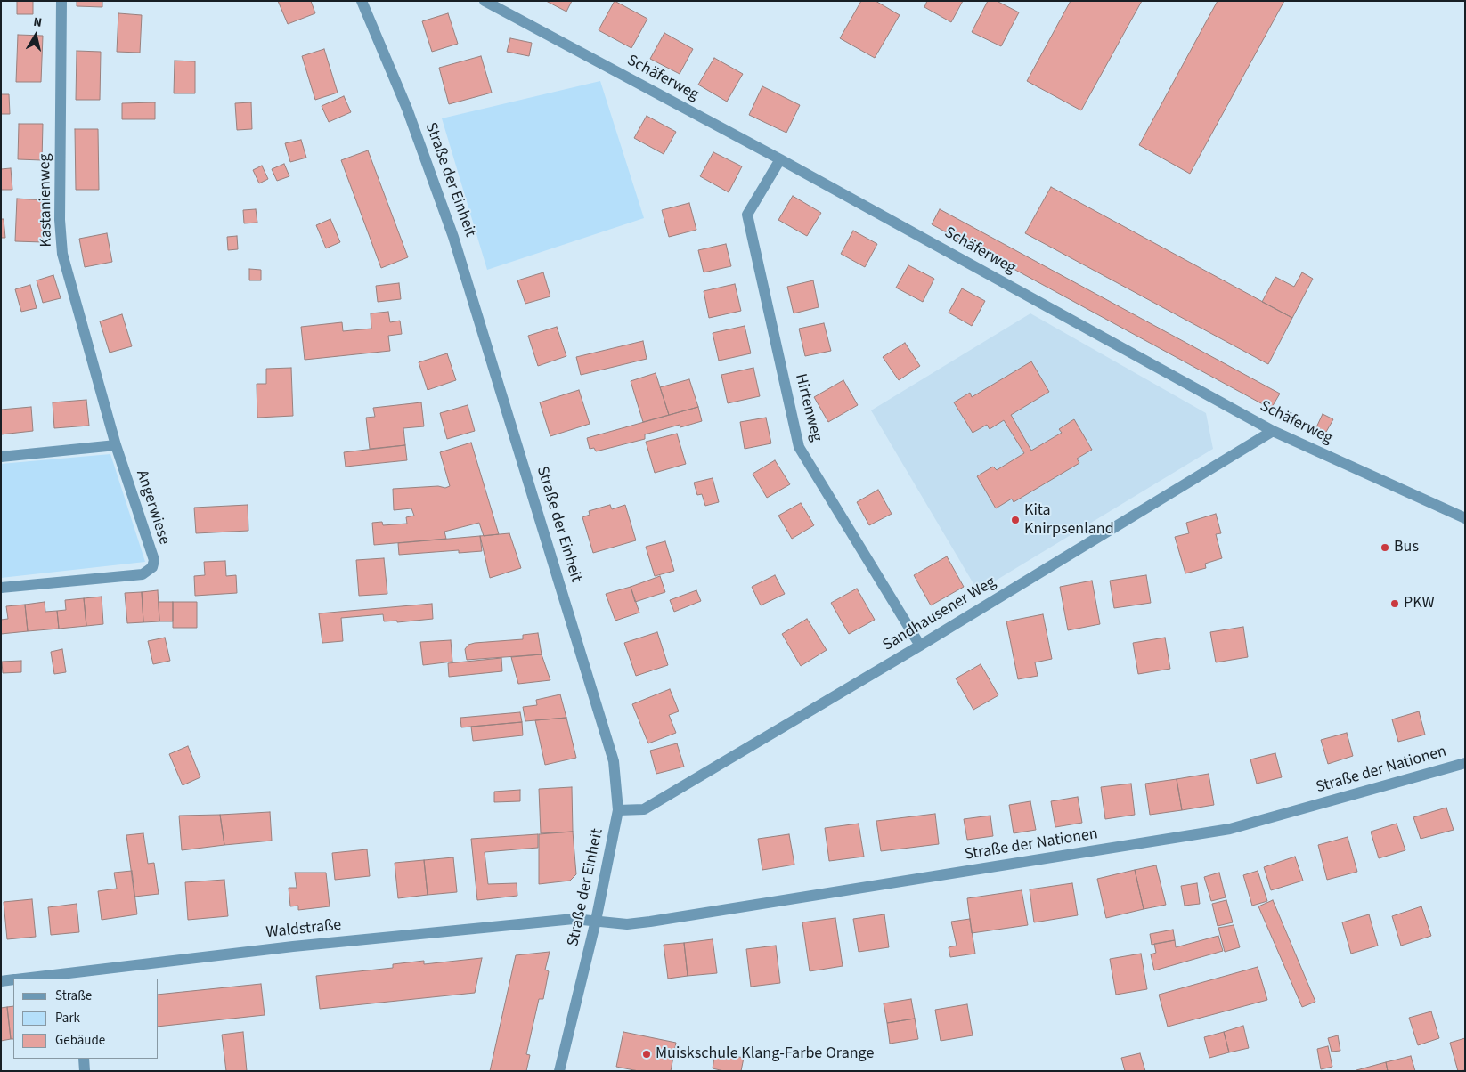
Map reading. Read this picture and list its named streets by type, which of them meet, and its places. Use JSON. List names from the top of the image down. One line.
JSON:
{"streets":{"street":["Schäferweg","Straße der Einheit","Kastanienweg","Hirtenweg","Angerwiese","Sandhausener Weg","Straße der Nationen","Waldstraße"]},"crossings":[["Schäferweg","Hirtenweg"],["Schäferweg","Sandhausener Weg"],["Straße der Einheit","Sandhausener Weg"],["Straße der Einheit","Straße der Nationen"],["Straße der Einheit","Waldstraße"],["Kastanienweg","Angerwiese"],["Hirtenweg","Sandhausener Weg"],["Straße der Nationen","Waldstraße"]],"places":["Kita Knirpsenland","Bus","PKW","Muiskschule Klang-Farbe Orange"],"legend":["Straße","Park","Gebäude"],"north":"top"}
